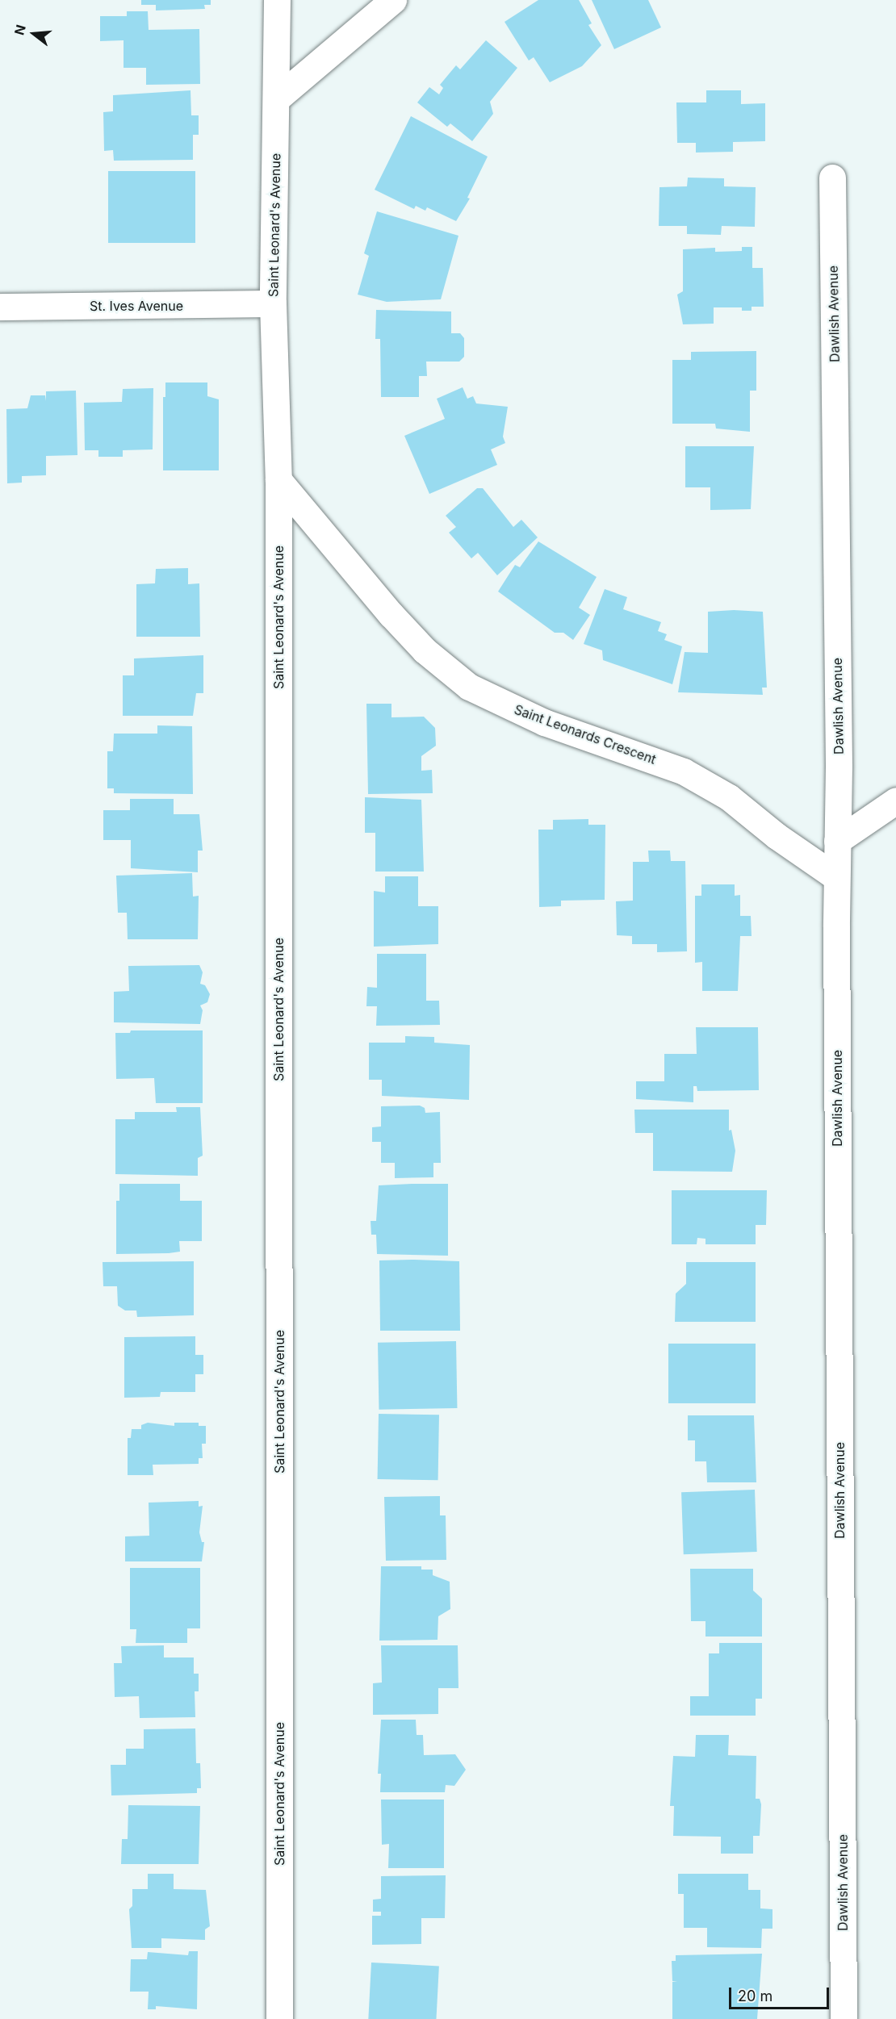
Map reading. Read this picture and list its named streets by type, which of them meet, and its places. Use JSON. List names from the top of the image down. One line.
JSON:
{"streets":{"street":["Saint Leonard's Avenue","St. Ives Avenue","Dawlish Avenue","Saint Leonards Crescent"]},"crossings":[["Saint Leonard's Avenue","St. Ives Avenue"],["Saint Leonard's Avenue","Saint Leonards Crescent"],["Dawlish Avenue","Saint Leonards Crescent"]],"scale_bar":"20 m","north":"left"}
